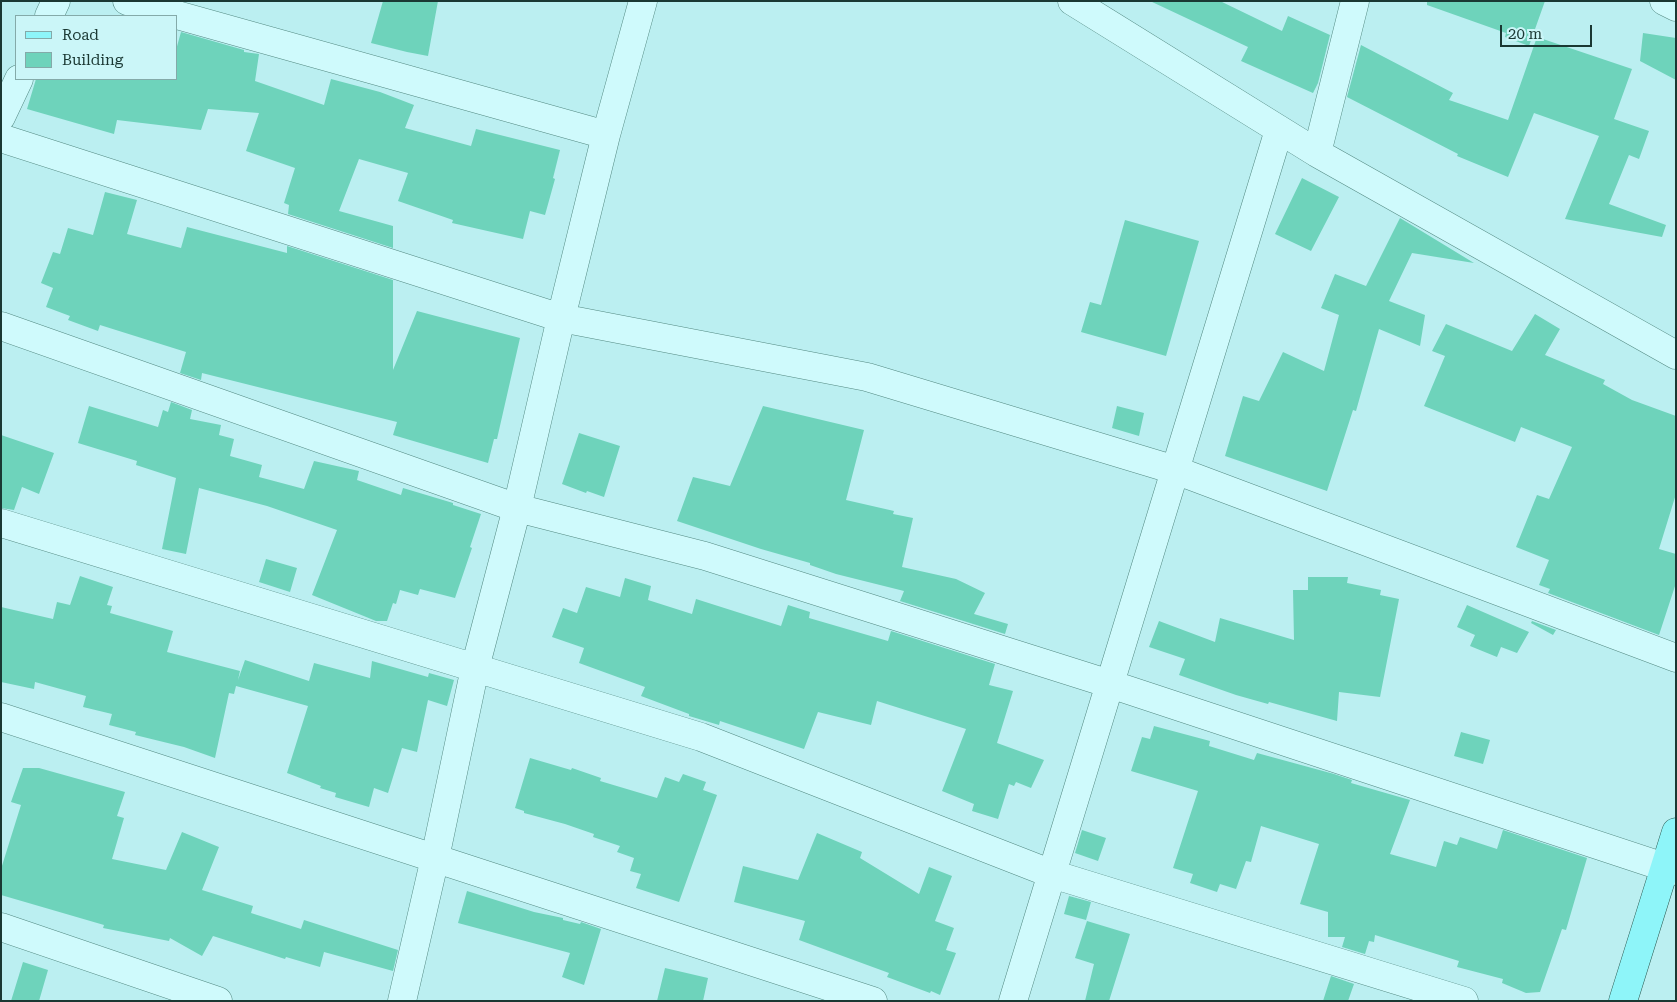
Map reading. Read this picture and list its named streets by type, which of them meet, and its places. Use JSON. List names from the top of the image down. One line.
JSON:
{"legend":["Road","Building"],"scale_bar":"20 m"}
